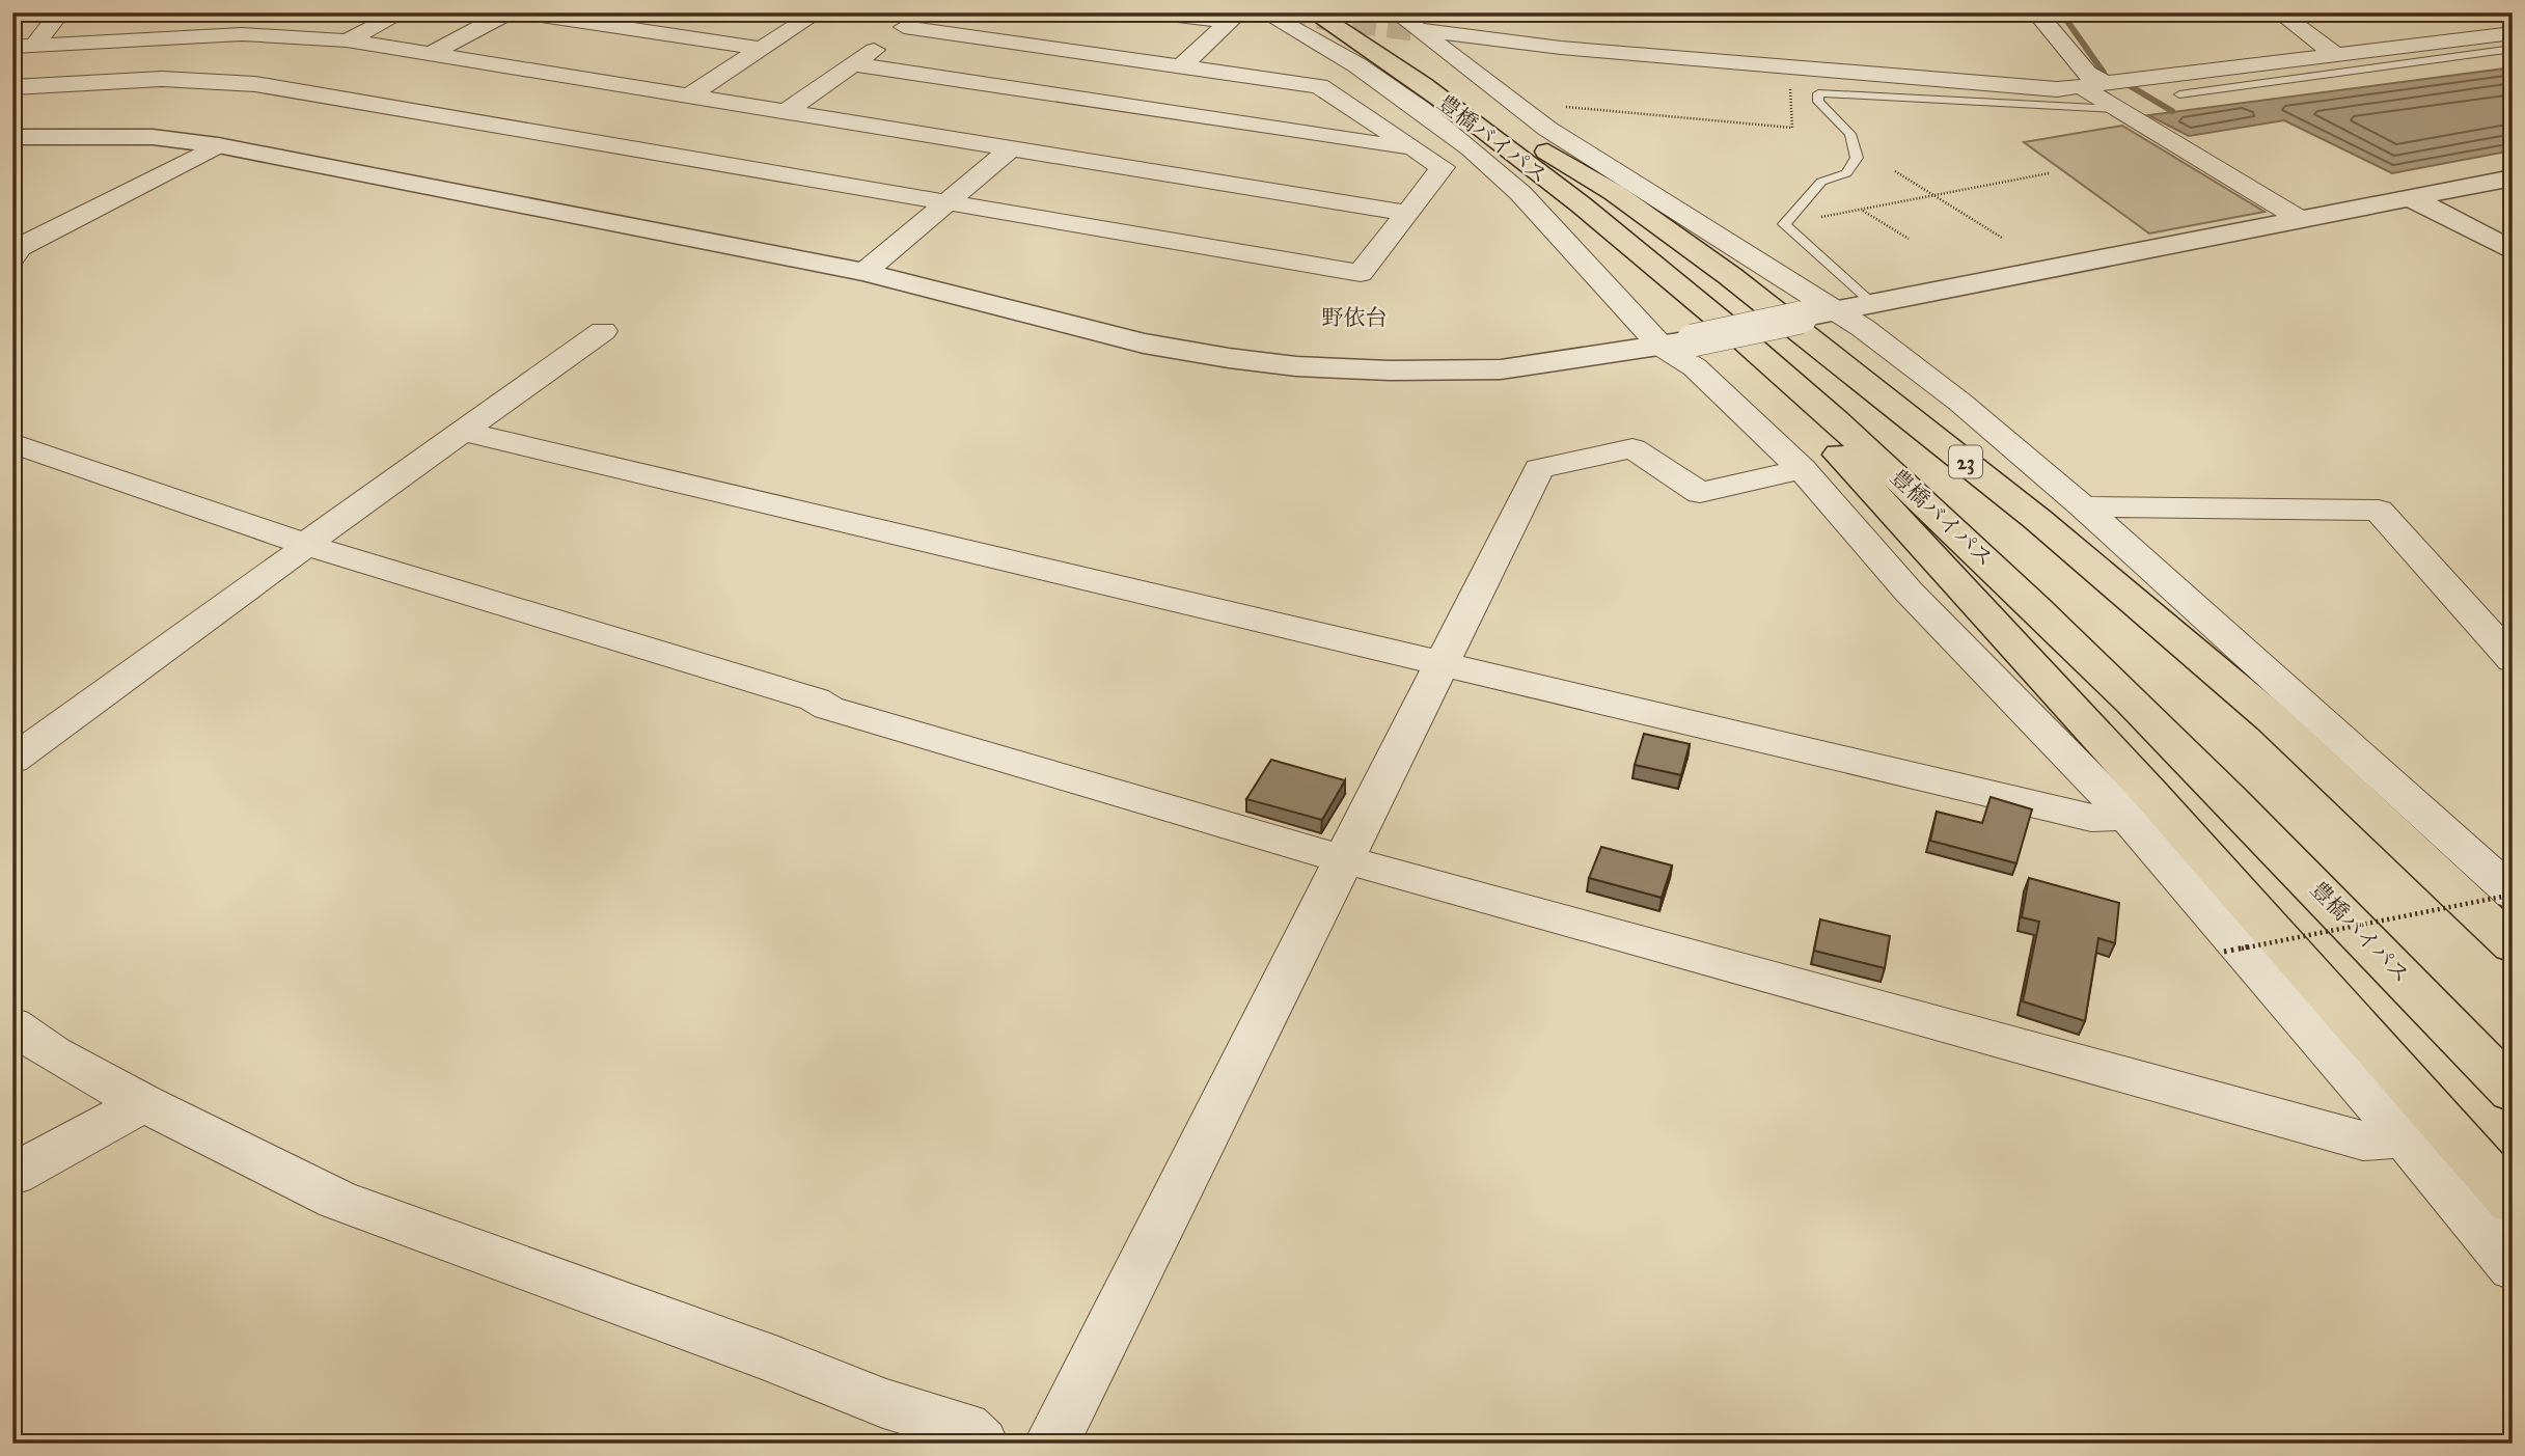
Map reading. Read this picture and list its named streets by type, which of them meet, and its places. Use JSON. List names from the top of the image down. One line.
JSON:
{"streets":{"highway":["豊橋バイパス","23"]},"crossings":[["豊橋バイパス","23"]],"districts":["野依台"]}
